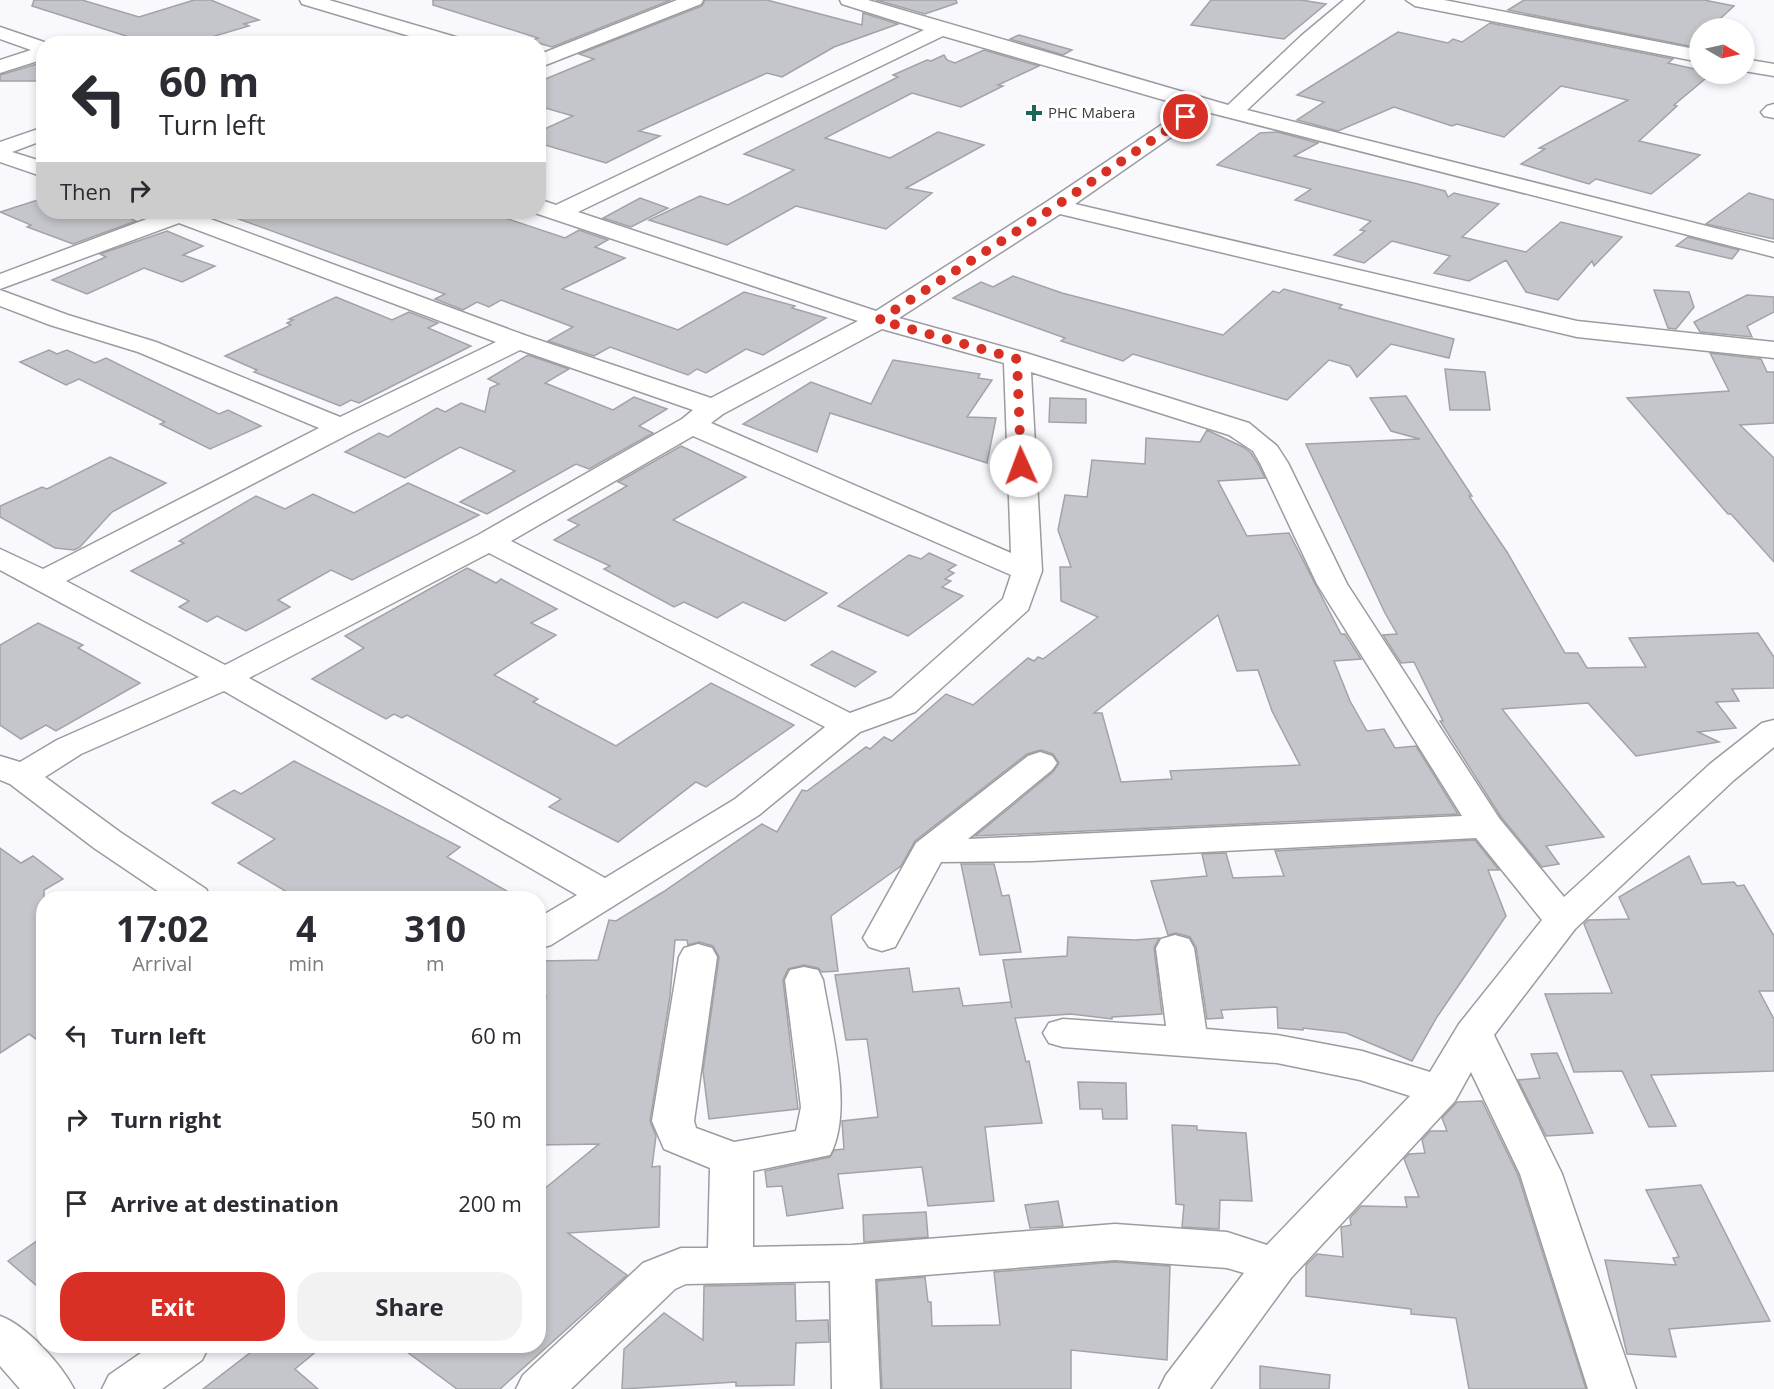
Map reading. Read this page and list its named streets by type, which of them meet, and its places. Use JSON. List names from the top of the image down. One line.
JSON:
{"places":{"health":["PHC Mabera"]},"north":"right","page":{"turn":["60 m","Turn left"],"then":"Then","eta":["17:02","Arrival","4","min","310","m"],"list":[{"name":"Turn left","value":"60 m"},{"name":"Turn right","value":"50 m"},{"name":"Arrive at destination","value":"200 m"}],"buttons":["Exit","Share"]}}
